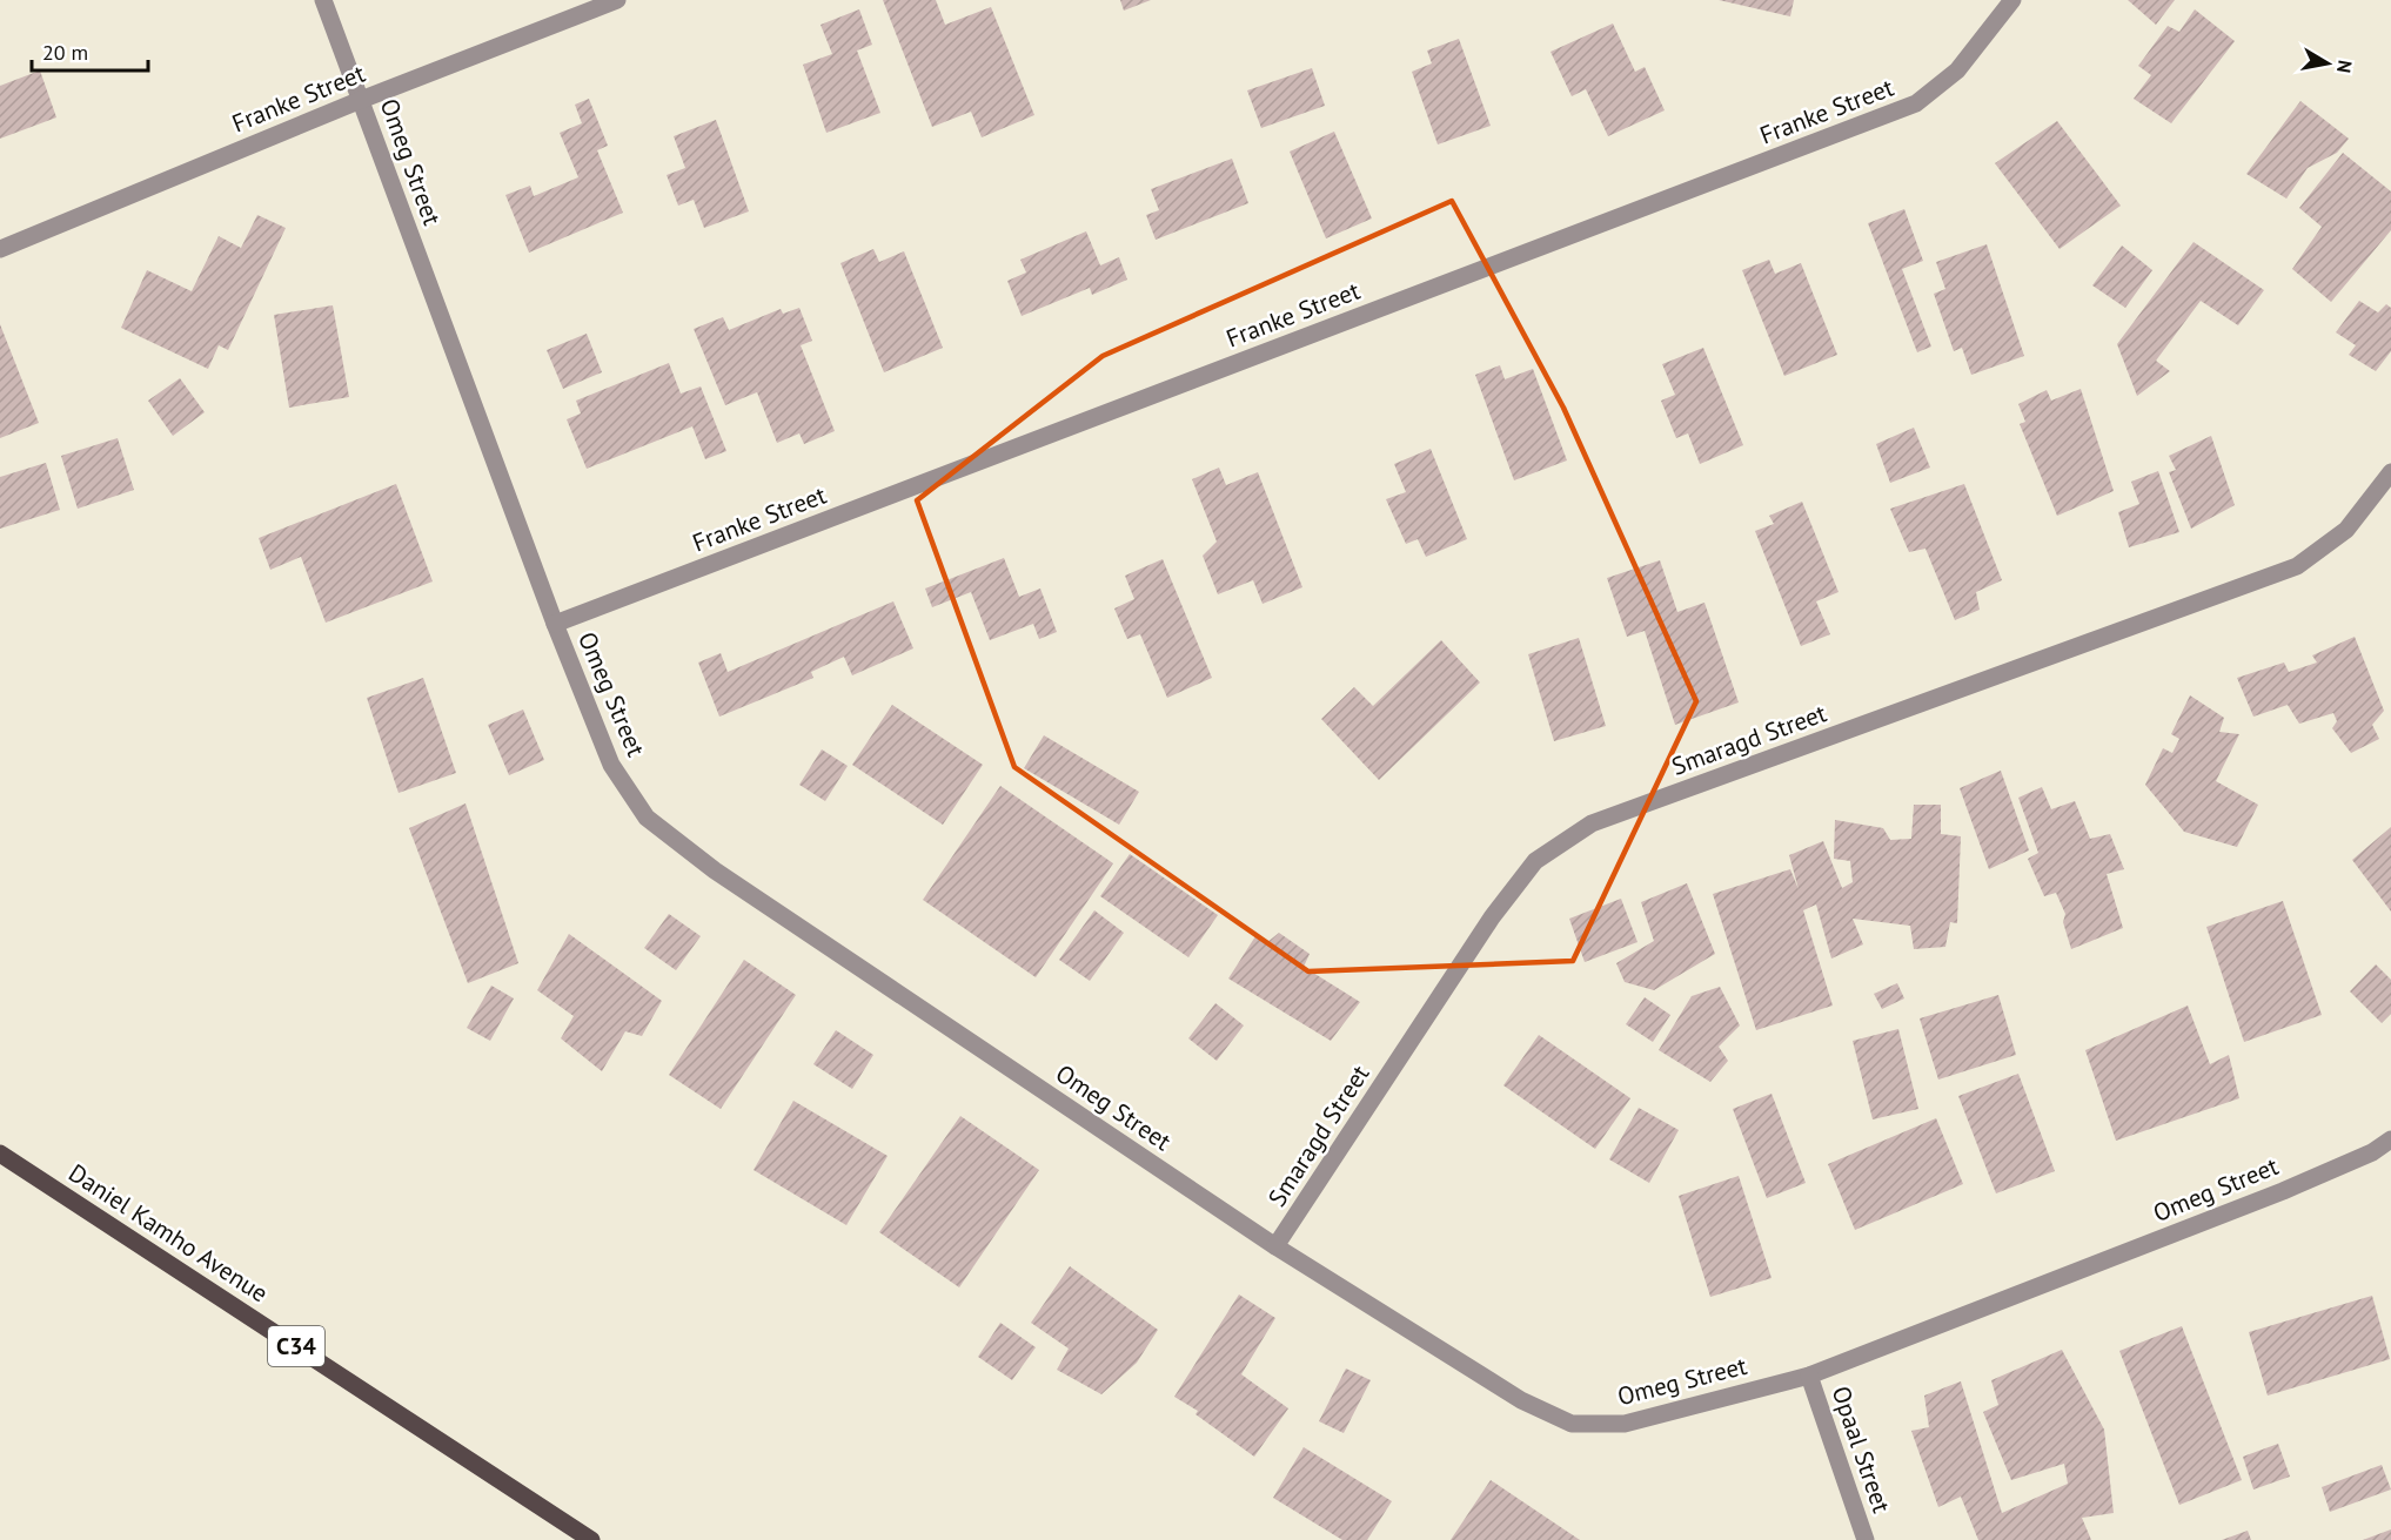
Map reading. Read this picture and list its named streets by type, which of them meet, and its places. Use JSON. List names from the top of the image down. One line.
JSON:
{"streets":{"main road":["Daniel Kamho Avenue","C34"],"street":["Franke Street","Omeg Street","Smaragd Street","Opaal Street"]},"crossings":[["Franke Street","Omeg Street"],["Omeg Street","Smaragd Street"],["Omeg Street","Opaal Street"]],"scale_bar":"20 m","north":"right"}
